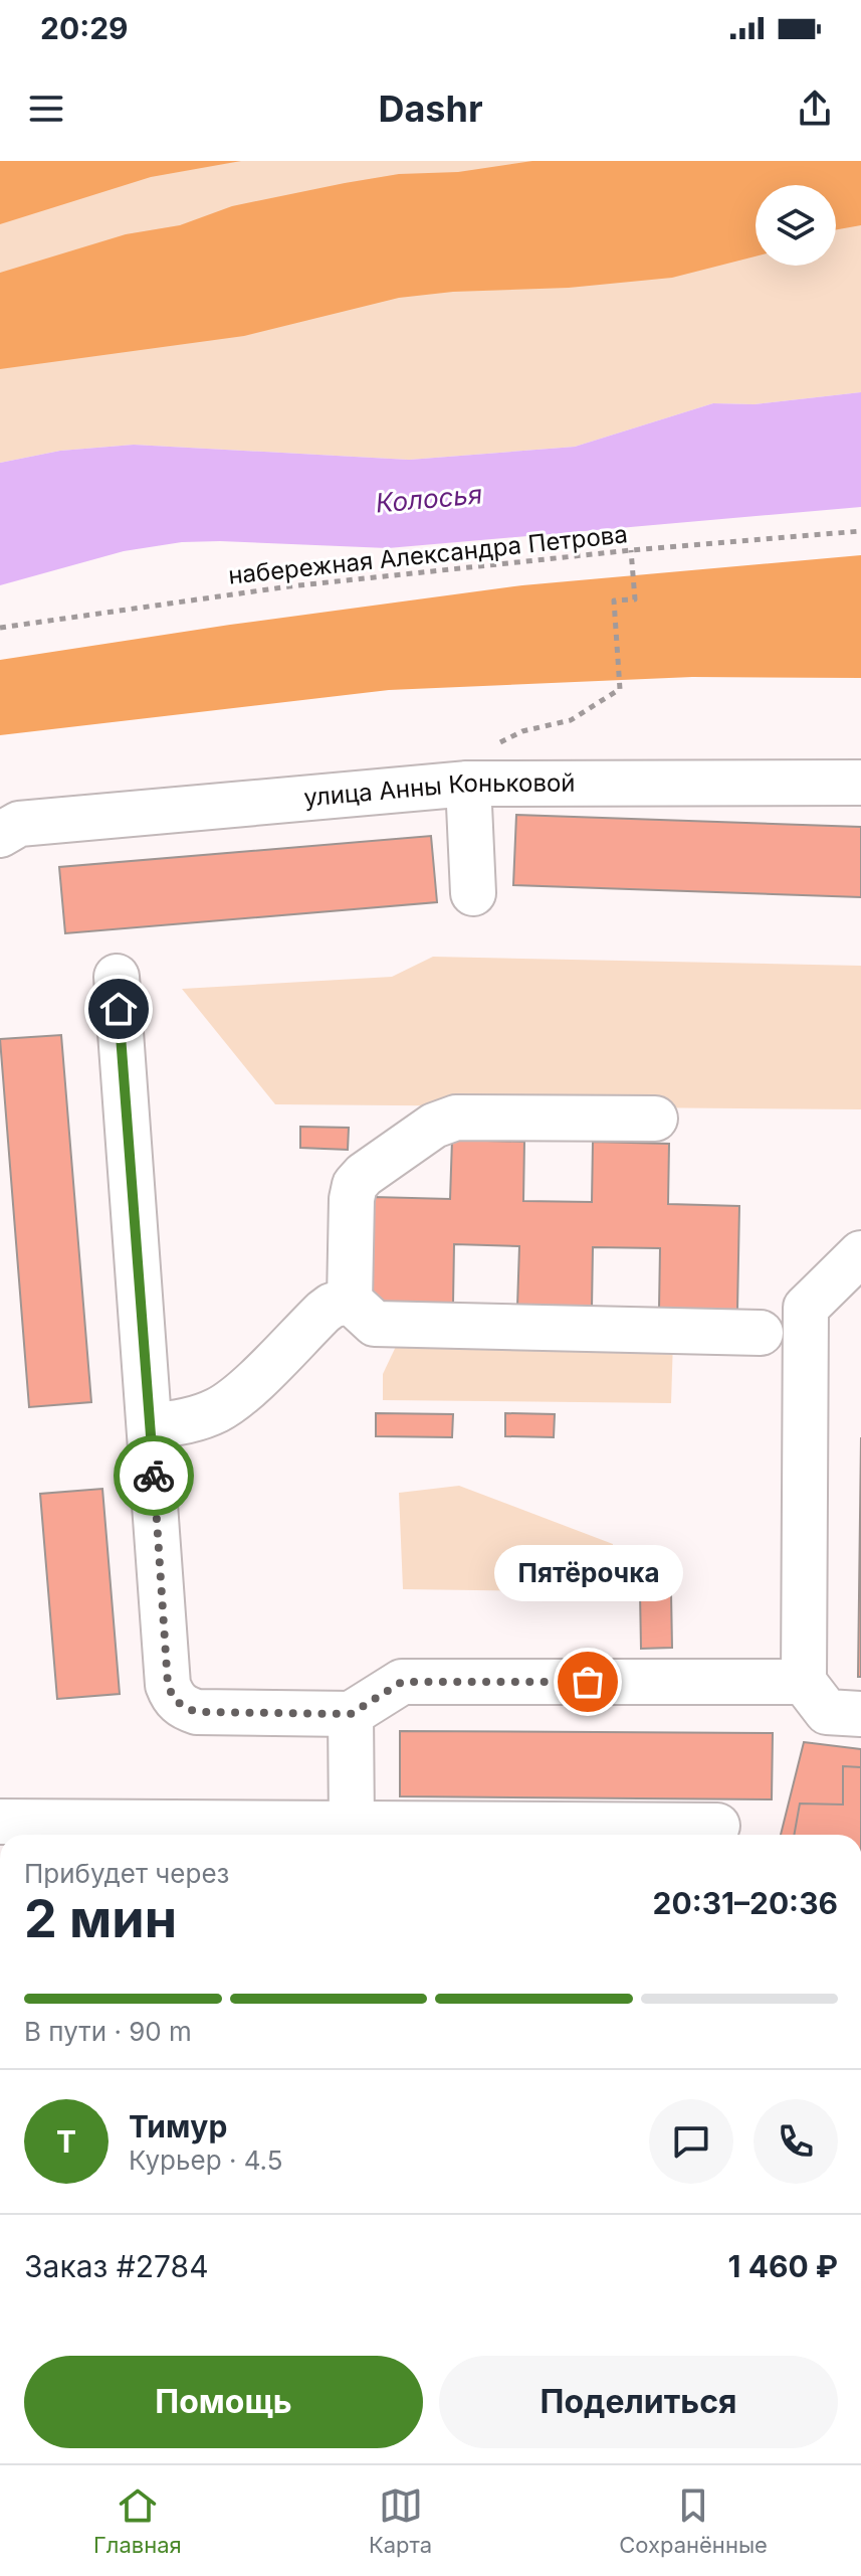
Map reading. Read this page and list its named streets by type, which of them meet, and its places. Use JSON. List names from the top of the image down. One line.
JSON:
{"streets":{"street":["улица Анны Коньковой"],"path":["набережная Александра Петрова"]},"water":["Колосья"],"places":["Пятёрочка"],"page":{"status":"20:29","header":"Dashr","bubble":"Пятёрочка","heading":["2 мин","Прибудет через","20:31–20:36"],"panel":["Тимур","Курьер · 4.5","Заказ #2784","1 460 ₽"],"bar":"В пути · 90 m","round":"Т","buttons":["Помощь","Поделиться"],"tabs":["Главная","Карта","Сохранённые"]}}
